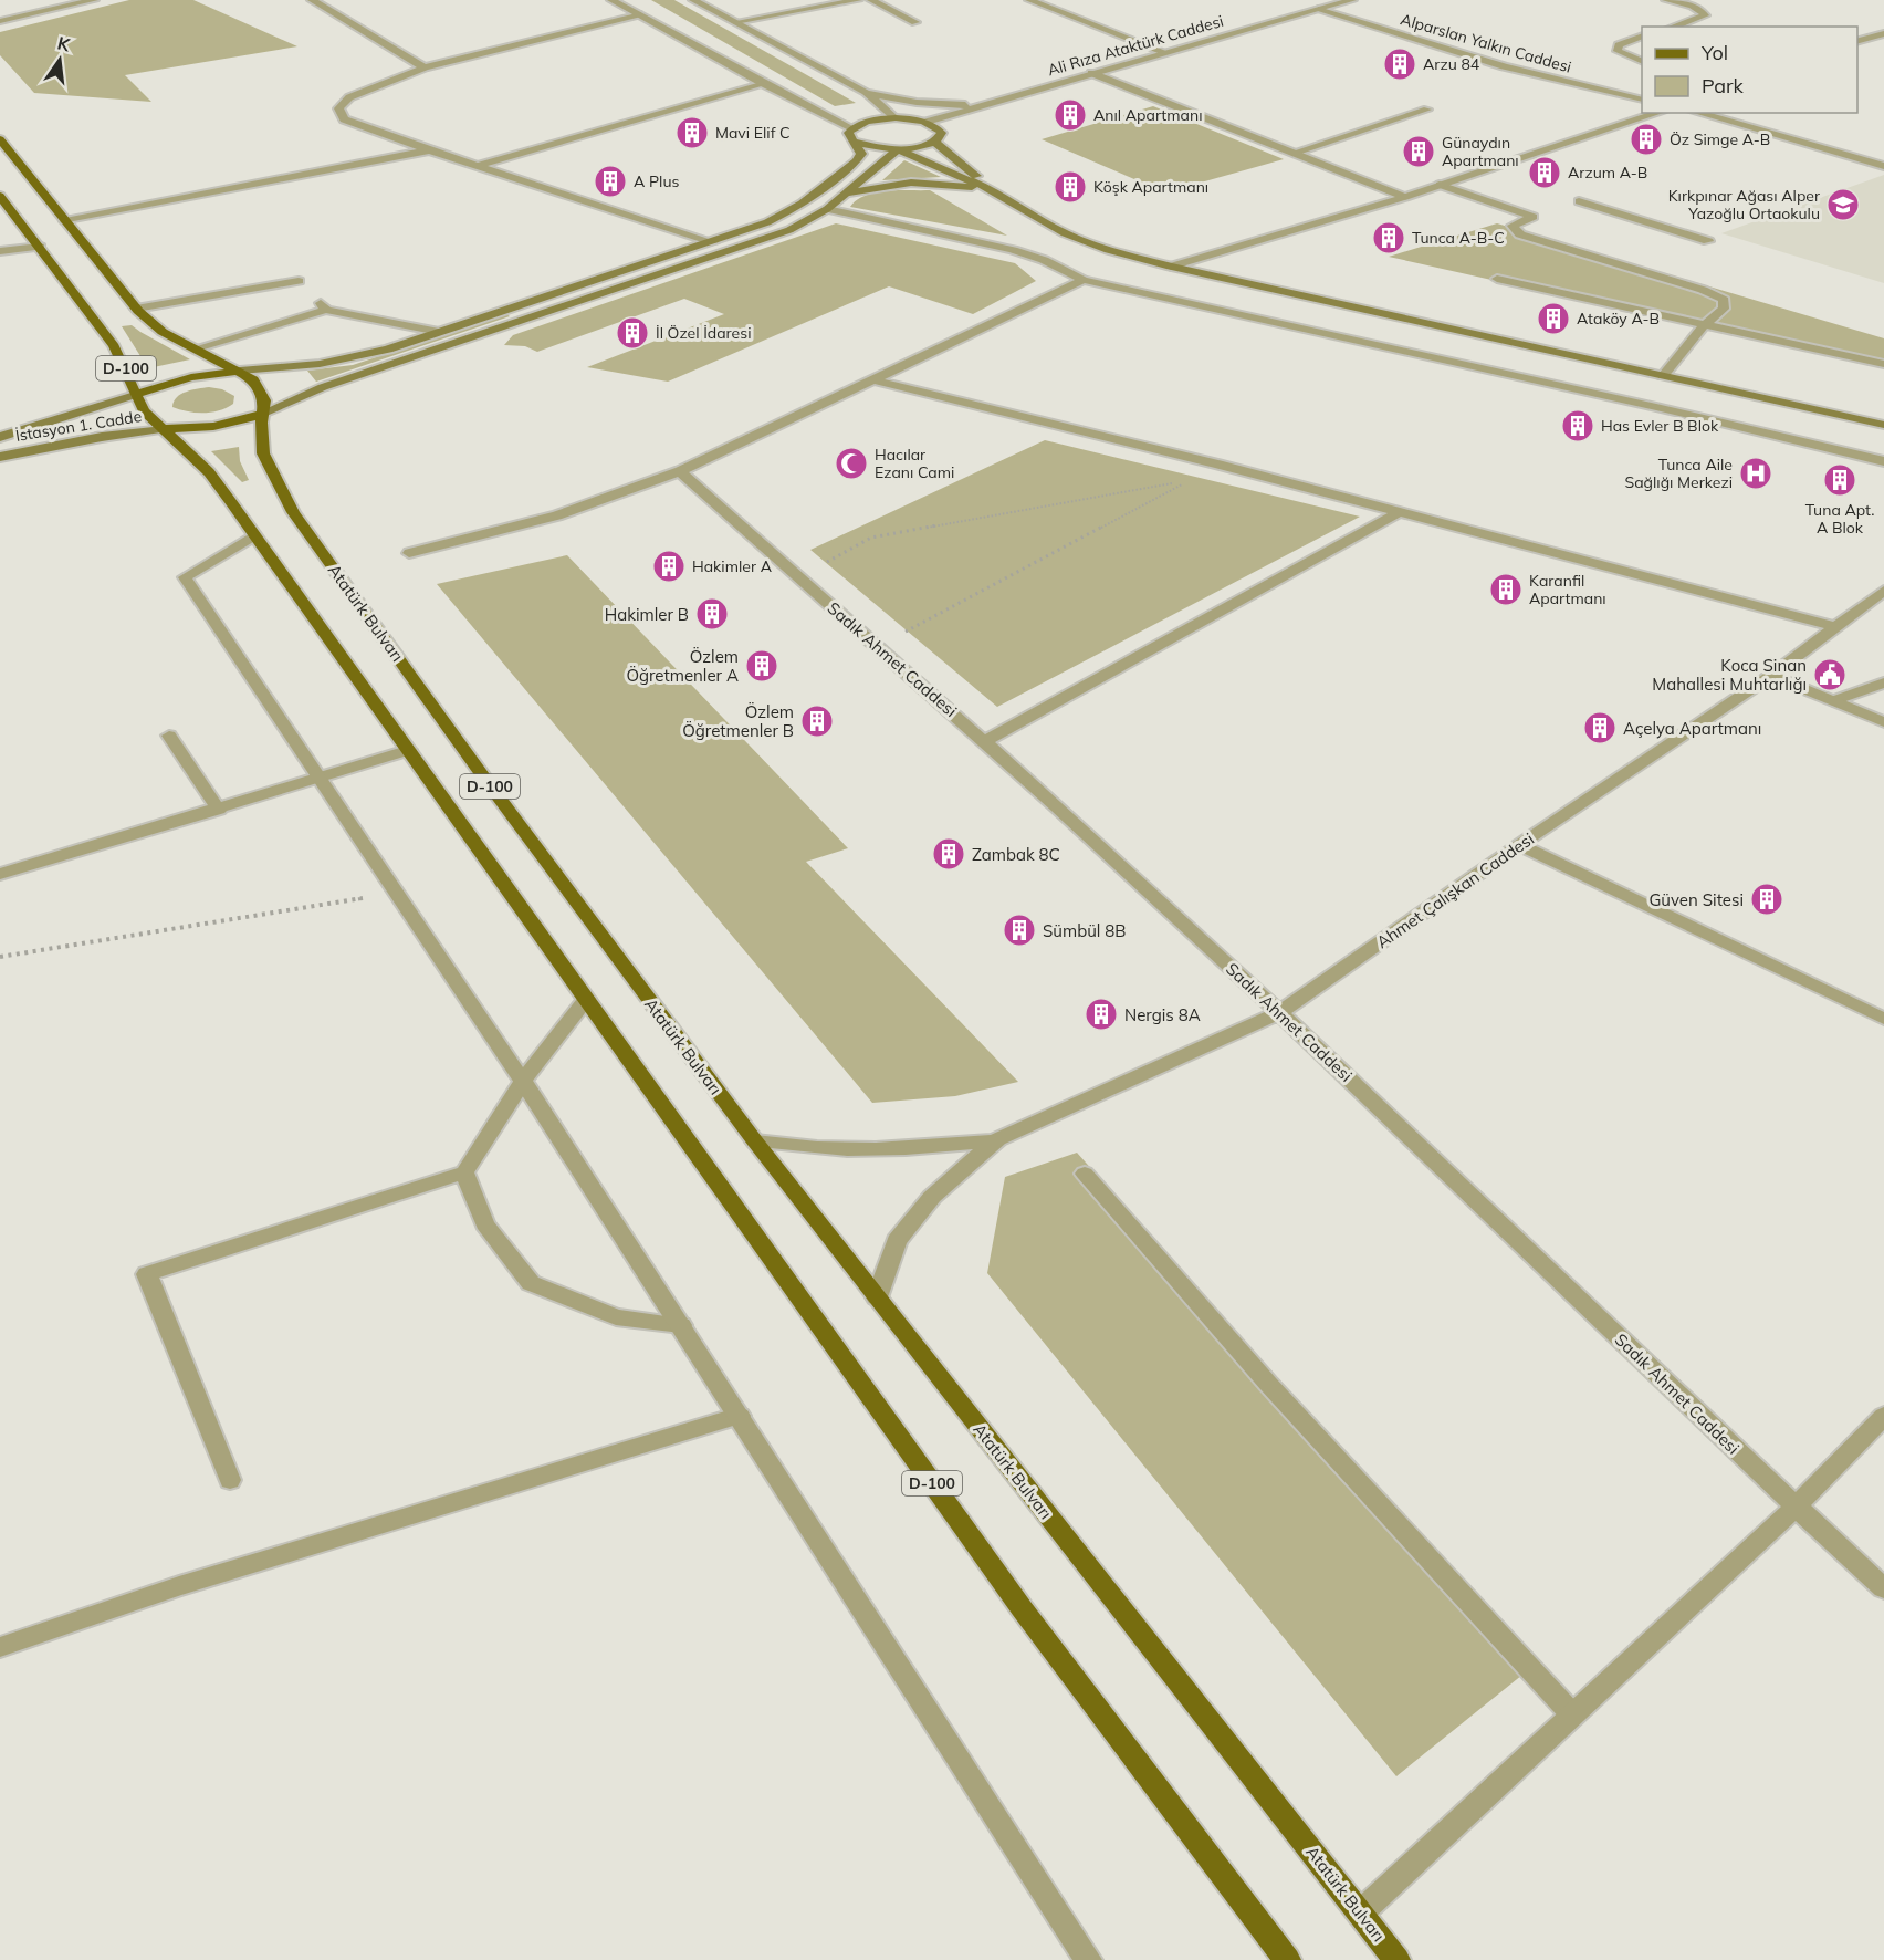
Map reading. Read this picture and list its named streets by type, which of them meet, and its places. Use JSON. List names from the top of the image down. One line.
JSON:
{"streets":{"main road":["D-100","İstasyon 1. Cadde","Atatürk Bulvarı"],"street":["Alparslan Yalkın Caddesi","Ali Rıza Ataktürk Caddesi","Sadık Ahmet Caddesi","Ahmet Çalışkan Caddesi"]},"crossings":[["Alparslan Yalkın Caddesi","Ali Rıza Ataktürk Caddesi"],["D-100","İstasyon 1. Cadde"],["Sadık Ahmet Caddesi","Ahmet Çalışkan Caddesi"]],"places":{"building":["Arzu 84","Anıl Apartmanı","Mavi Elif C","Öz Simge A-B","Günaydın Apartmanı","Arzum A-B","A Plus","Köşk Apartmanı","Tunca A-B-C","Ataköy A-B","İl Özel İdaresi","Has Evler B Blok","Tuna Apt. A Blok","Hakimler A","Karanfil Apartmanı","Hakimler B","Özlem Öğretmenler A","Özlem Öğretmenler B","Açelya Apartmanı","Zambak 8C","Güven Sitesi","Sümbül 8B","Nergis 8A"],"school or university":["Kırkpınar Ağası Alper Yazoğlu Ortaokulu"],"mosque":["Hacılar Ezanı Cami"],"hospital":["Tunca Aile Sağlığı Merkezi"],"public building":["Koca Sinan Mahallesi Muhtarlığı"]},"legend":["Yol","Park"],"north":"top"}
